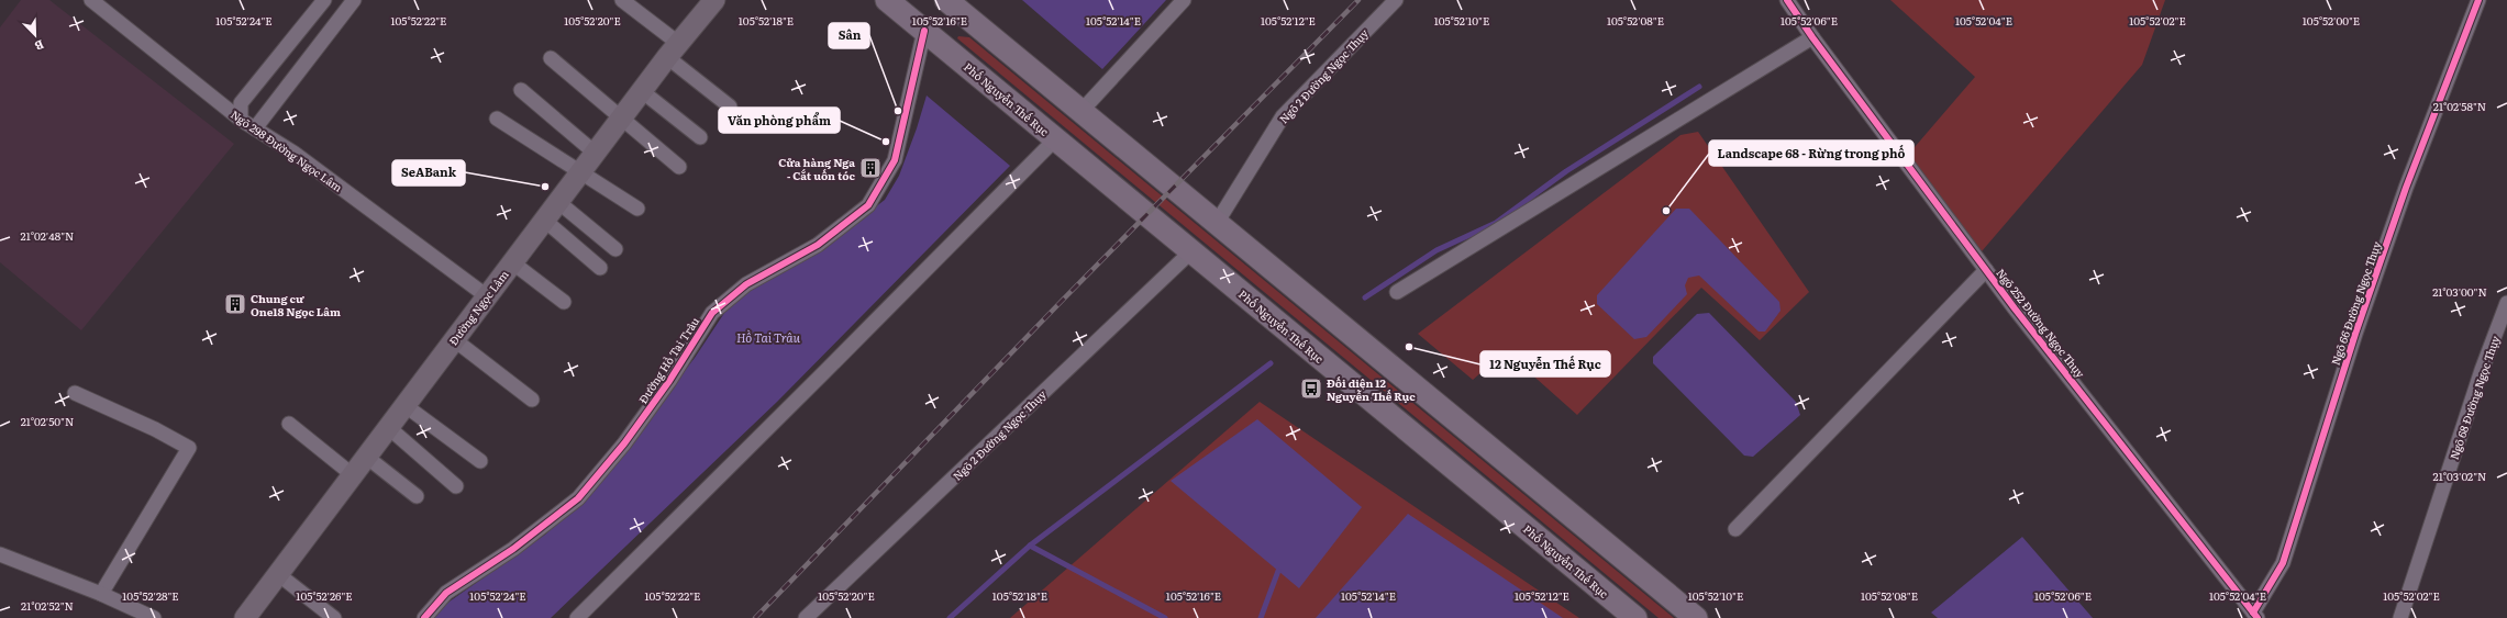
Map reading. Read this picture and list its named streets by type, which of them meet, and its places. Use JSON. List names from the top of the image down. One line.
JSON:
{"streets":{"main road":["Phố Nguyễn Thế Rục","Đường Ngọc Lâm"],"street":["Ngõ 2 Đường Ngọc Thụy","Ngõ 298 Đường Ngọc Lâm","Ngõ 66 Đường Ngọc Thụy","Ngõ 252 Đường Ngọc Thụy","Đường Hồ Tai Trâu","Ngõ 68 Đường Ngọc Thụy"]},"crossings":[["Ngõ 2 Đường Ngọc Thụy","Phố Nguyễn Thế Rục"],["Phố Nguyễn Thế Rục","Đường Hồ Tai Trâu"],["Ngõ 298 Đường Ngọc Lâm","Đường Ngọc Lâm"],["Ngõ 66 Đường Ngọc Thụy","Ngõ 252 Đường Ngọc Thụy"]],"water":["Hồ Tai Trâu"],"places":{"other":["Sân","Văn phòng phẩm","SeABank","Landscape 68 - Rừng trong phố","12 Nguyễn Thế Rục"],"building":["Cửa hàng Nga - Cắt uốn tóc","Chung cư One18 Ngọc Lâm"],"bus stop":["Đối diện 12 Nguyễn Thế Rục"]},"north":"bottom right","coordinates":["105°52'24\"E","105°52'22\"E","105°52'20\"E","105°52'18\"E","105°52'16\"E","105°52'14\"E","105°52'12\"E","105°52'10\"E","105°52'08\"E","105°52'06\"E","105°52'04\"E","105°52'02\"E","105°52'00\"E","21°02'58\"N","21°02'48\"N","21°03'00\"N","21°02'50\"N","21°03'02\"N","105°52'28\"E","105°52'26\"E","21°02'52\"N"]}
